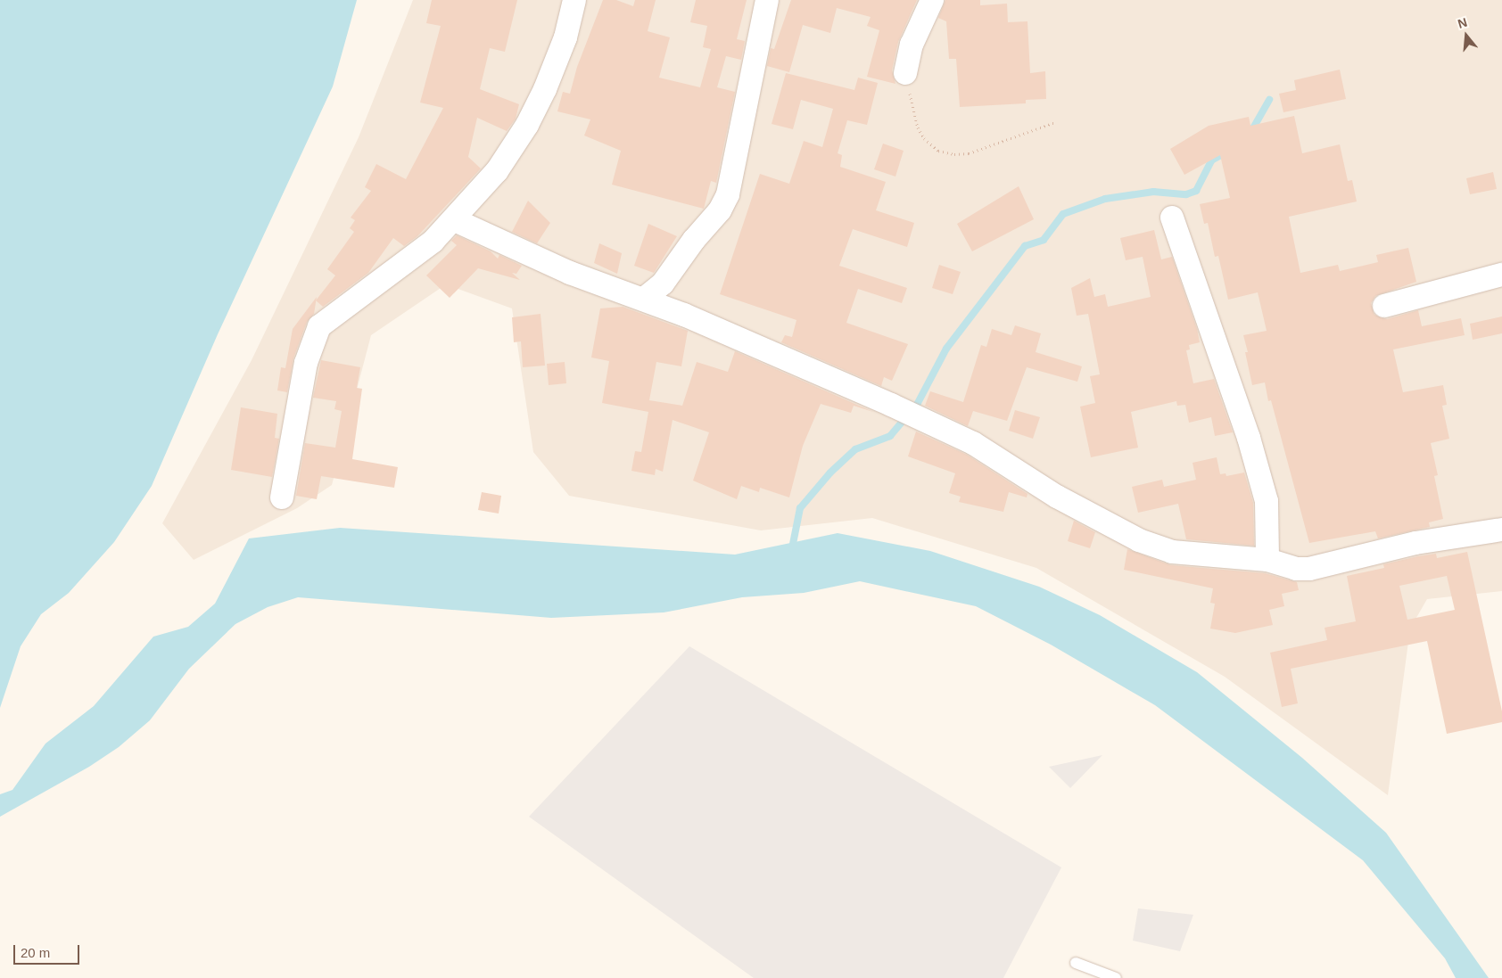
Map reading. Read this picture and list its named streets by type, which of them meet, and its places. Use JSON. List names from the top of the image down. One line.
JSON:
{"scale_bar":"20 m","north":"top"}
